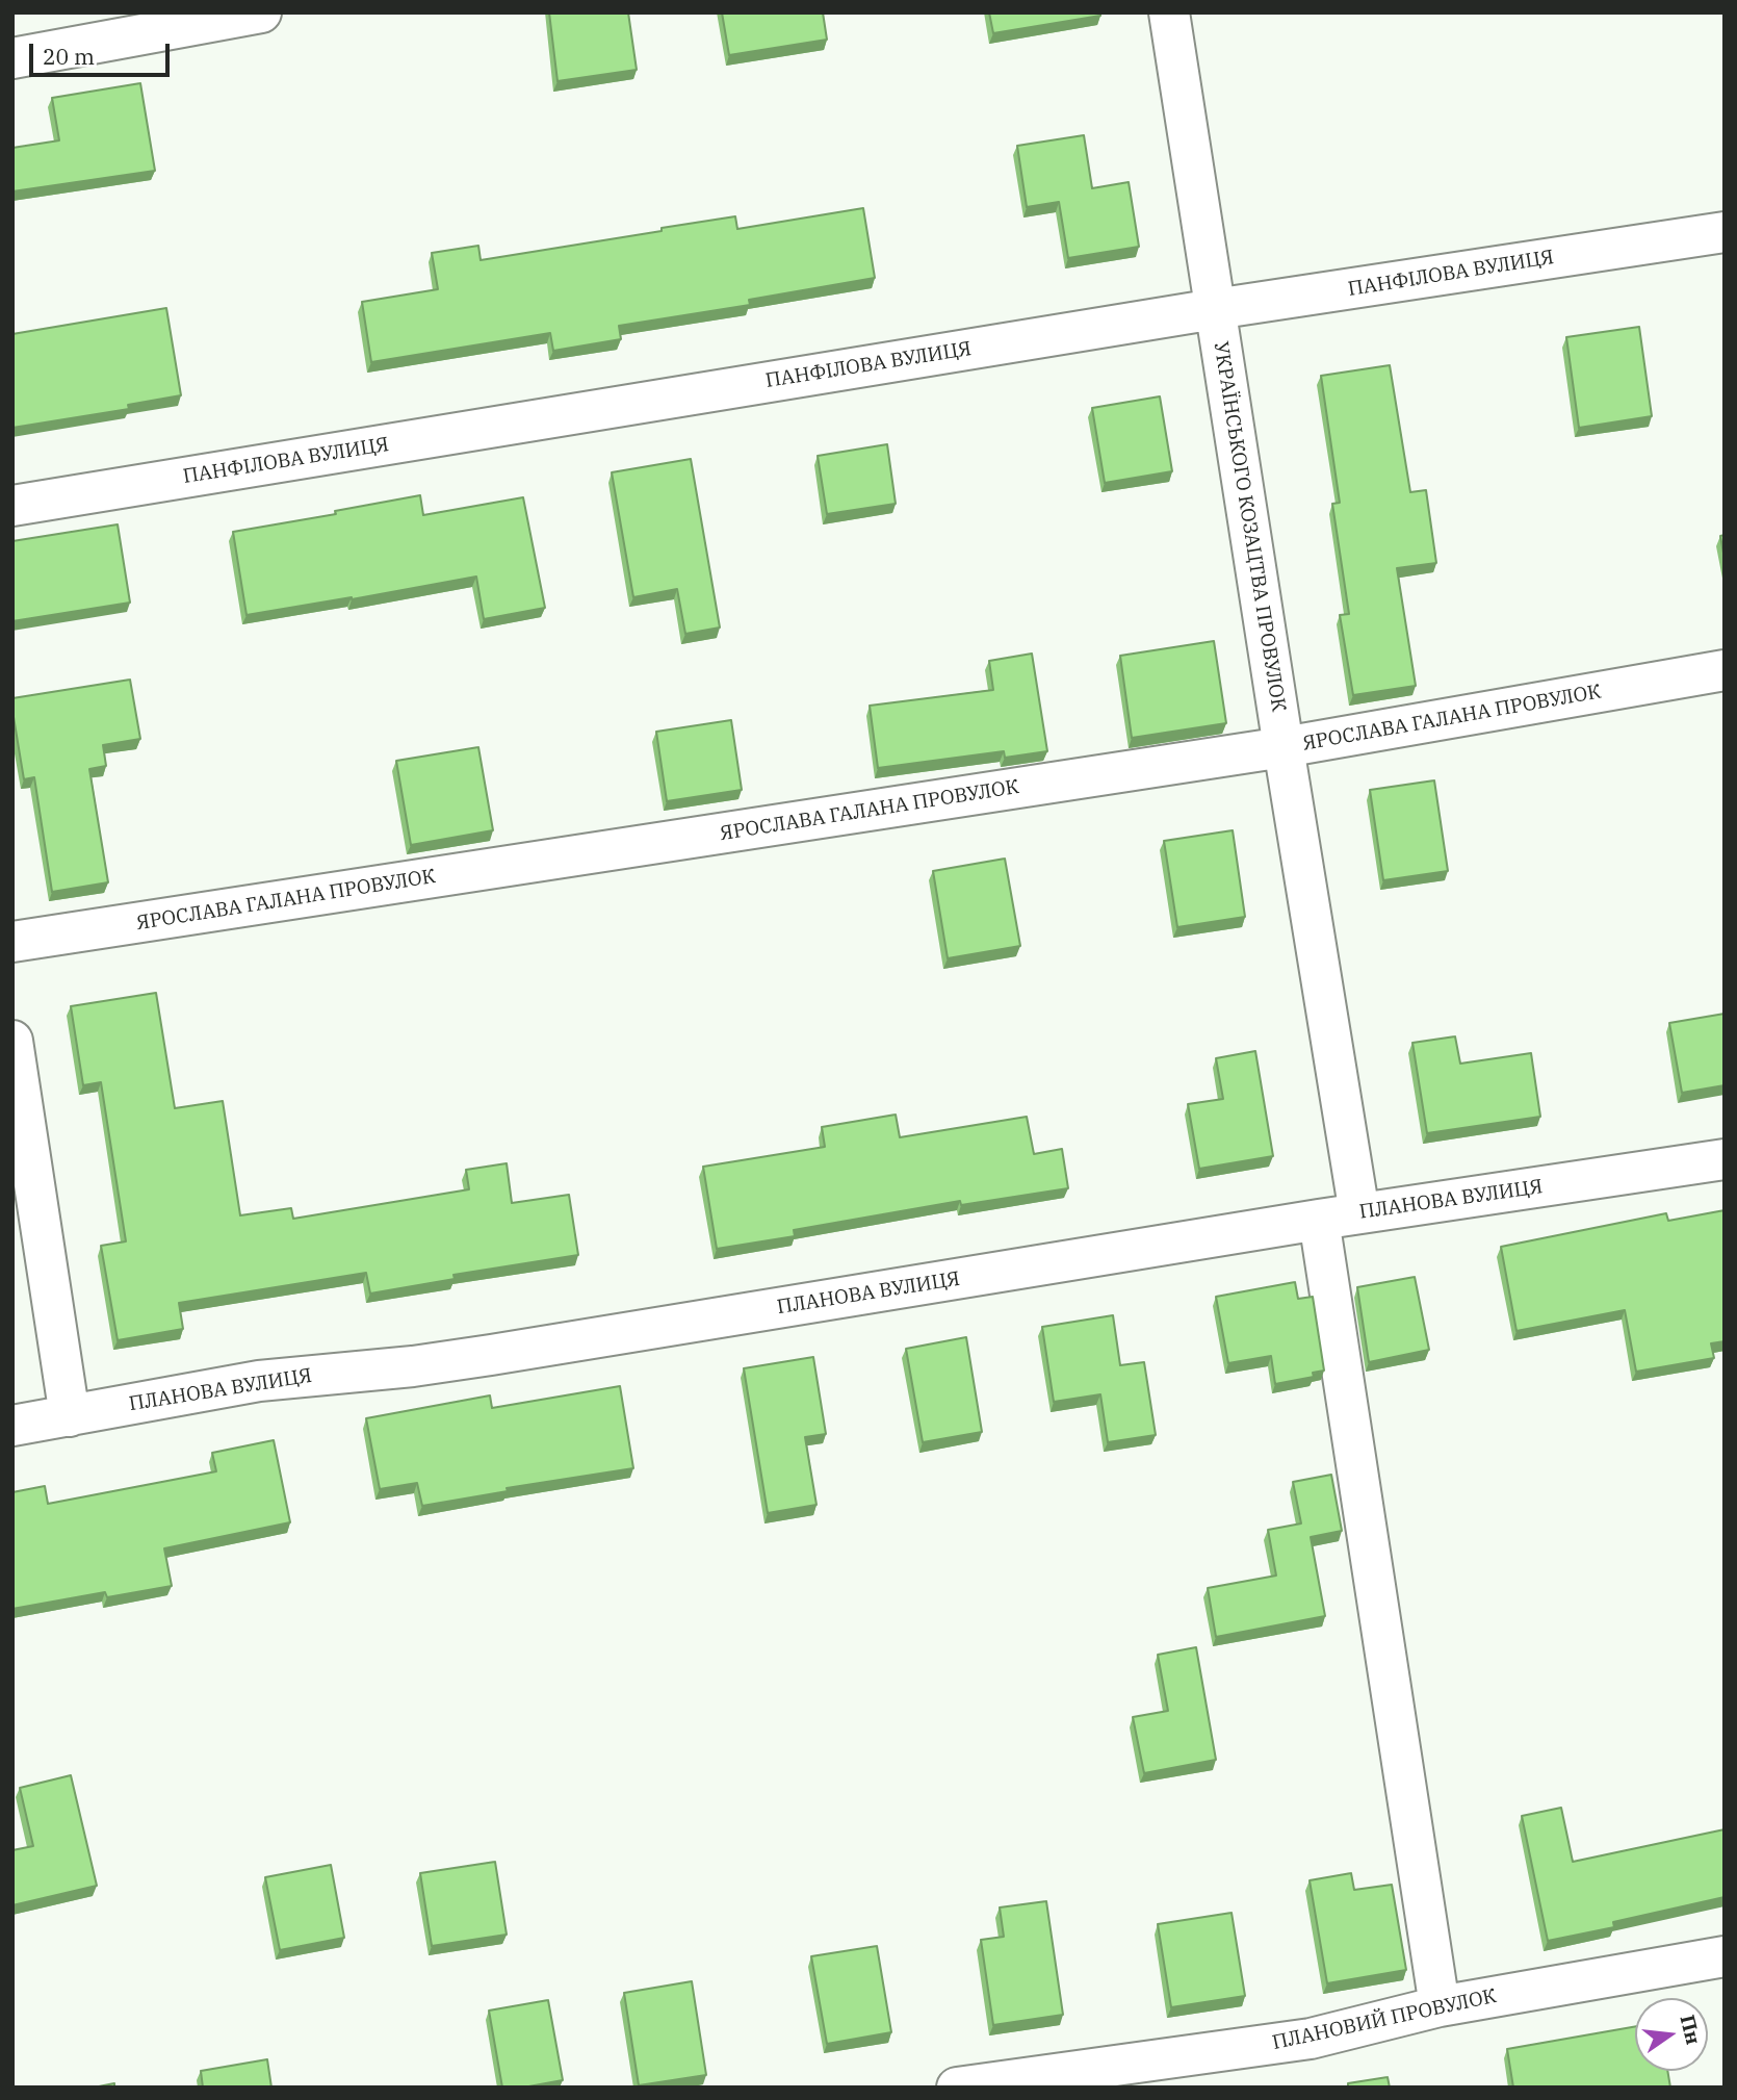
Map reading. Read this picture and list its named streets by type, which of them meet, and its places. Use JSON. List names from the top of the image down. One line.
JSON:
{"streets":{"street":["ПАНФІЛОВА ВУЛИЦЯ","УКРАЇНСЬКОГО КОЗАЦТВА ПРОВУЛОК","ЯРОСЛАВА ГАЛАНА ПРОВУЛОК","ПЛАНОВА ВУЛИЦЯ","ПЛАНОВИЙ ПРОВУЛОК"]},"crossings":[["ПАНФІЛОВА ВУЛИЦЯ","УКРАЇНСЬКОГО КОЗАЦТВА ПРОВУЛОК"],["УКРАЇНСЬКОГО КОЗАЦТВА ПРОВУЛОК","ЯРОСЛАВА ГАЛАНА ПРОВУЛОК"],["УКРАЇНСЬКОГО КОЗАЦТВА ПРОВУЛОК","ПЛАНОВА ВУЛИЦЯ"]],"scale_bar":"20 m","north":"right"}
